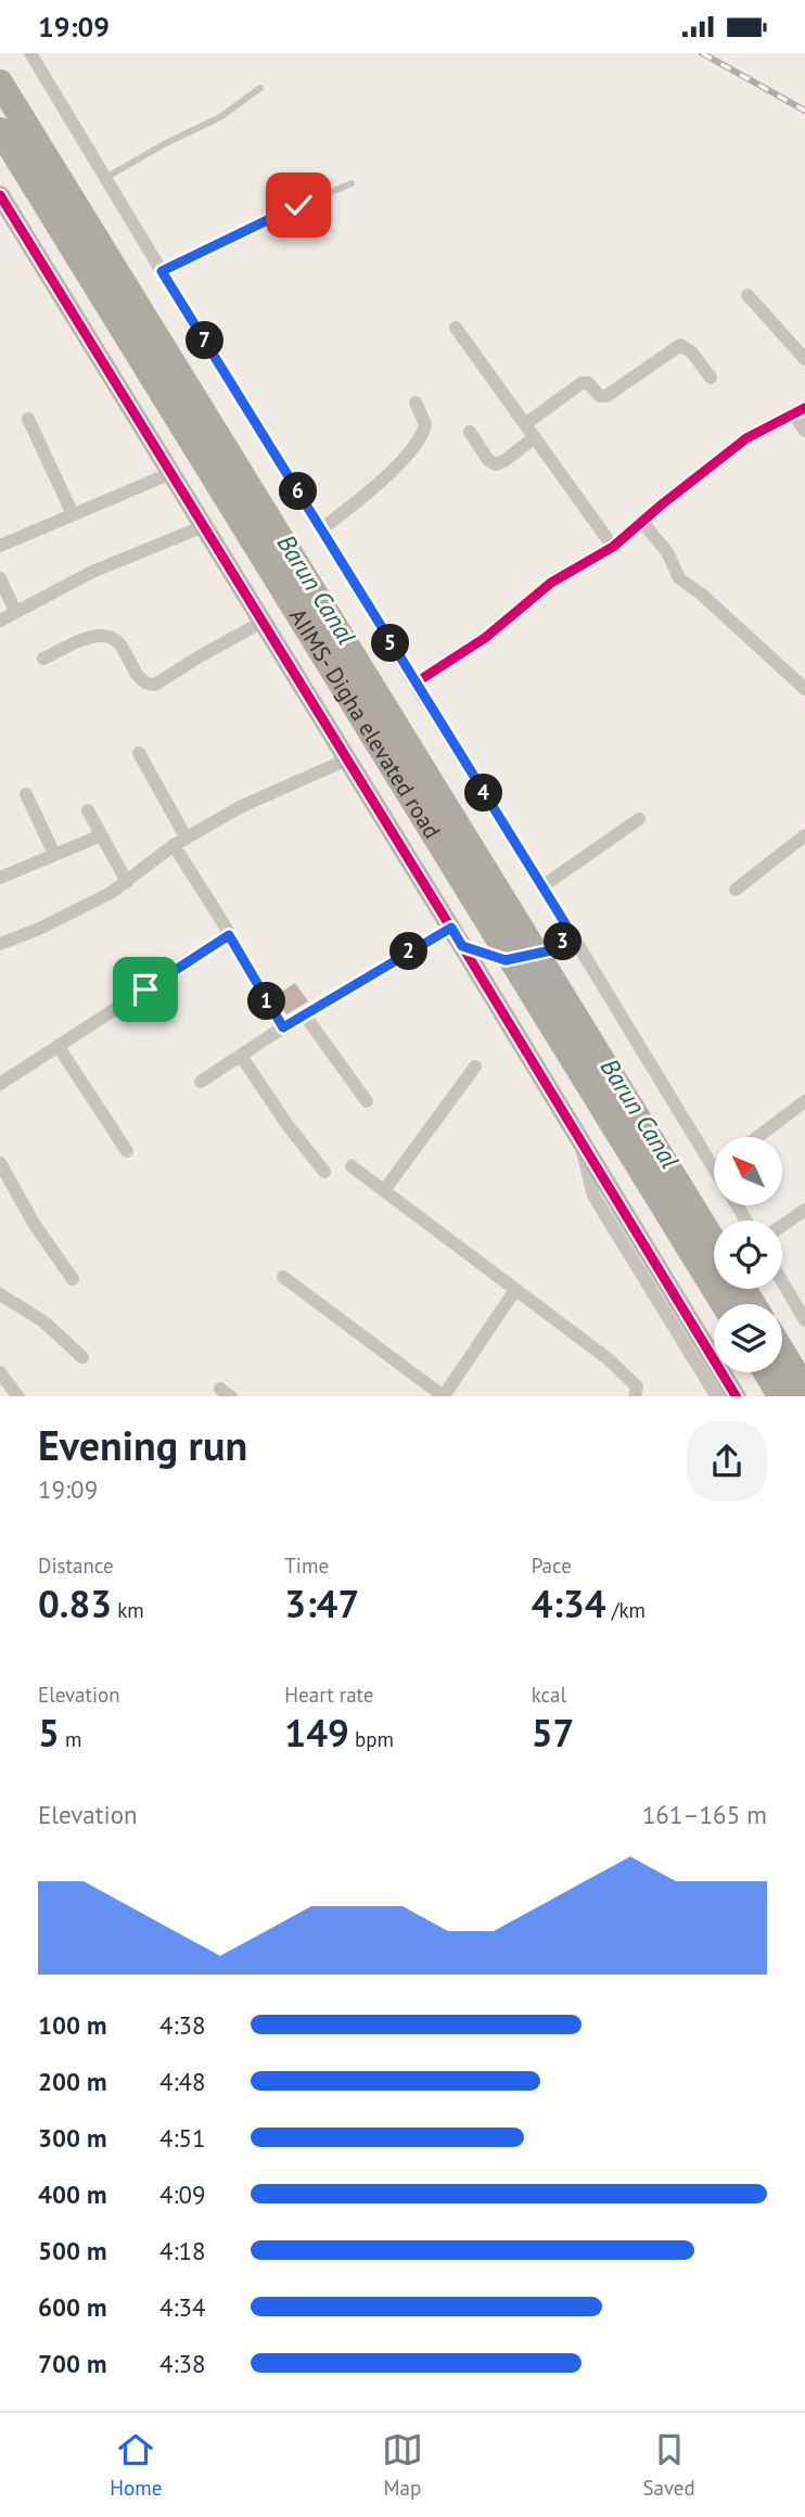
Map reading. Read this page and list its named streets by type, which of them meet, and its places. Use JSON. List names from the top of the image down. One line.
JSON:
{"streets":{"highway":["AIIMS- Digha elevated road"]},"water":["Barun Canal"],"north":"top left","page":{"status":"19:09","pins":["7","6","5","4","3","2","1"],"heading":["Evening run","19:09"],"stats":[["Distance","0.83 km"],["Time","3:47"],["Pace","4:34 /km"],["Elevation","5 m"],["Heart rate","149 bpm"],["kcal","57"]],"chart":["Elevation","161–165 m"],"list":[{"name":"100 m","note":"4:38"},{"name":"200 m","note":"4:48"},{"name":"300 m","note":"4:51"},{"name":"400 m","note":"4:09"},{"name":"500 m","note":"4:18"},{"name":"600 m","note":"4:34"},{"name":"700 m","note":"4:38"}],"tabs":["Home","Map","Saved"]}}
